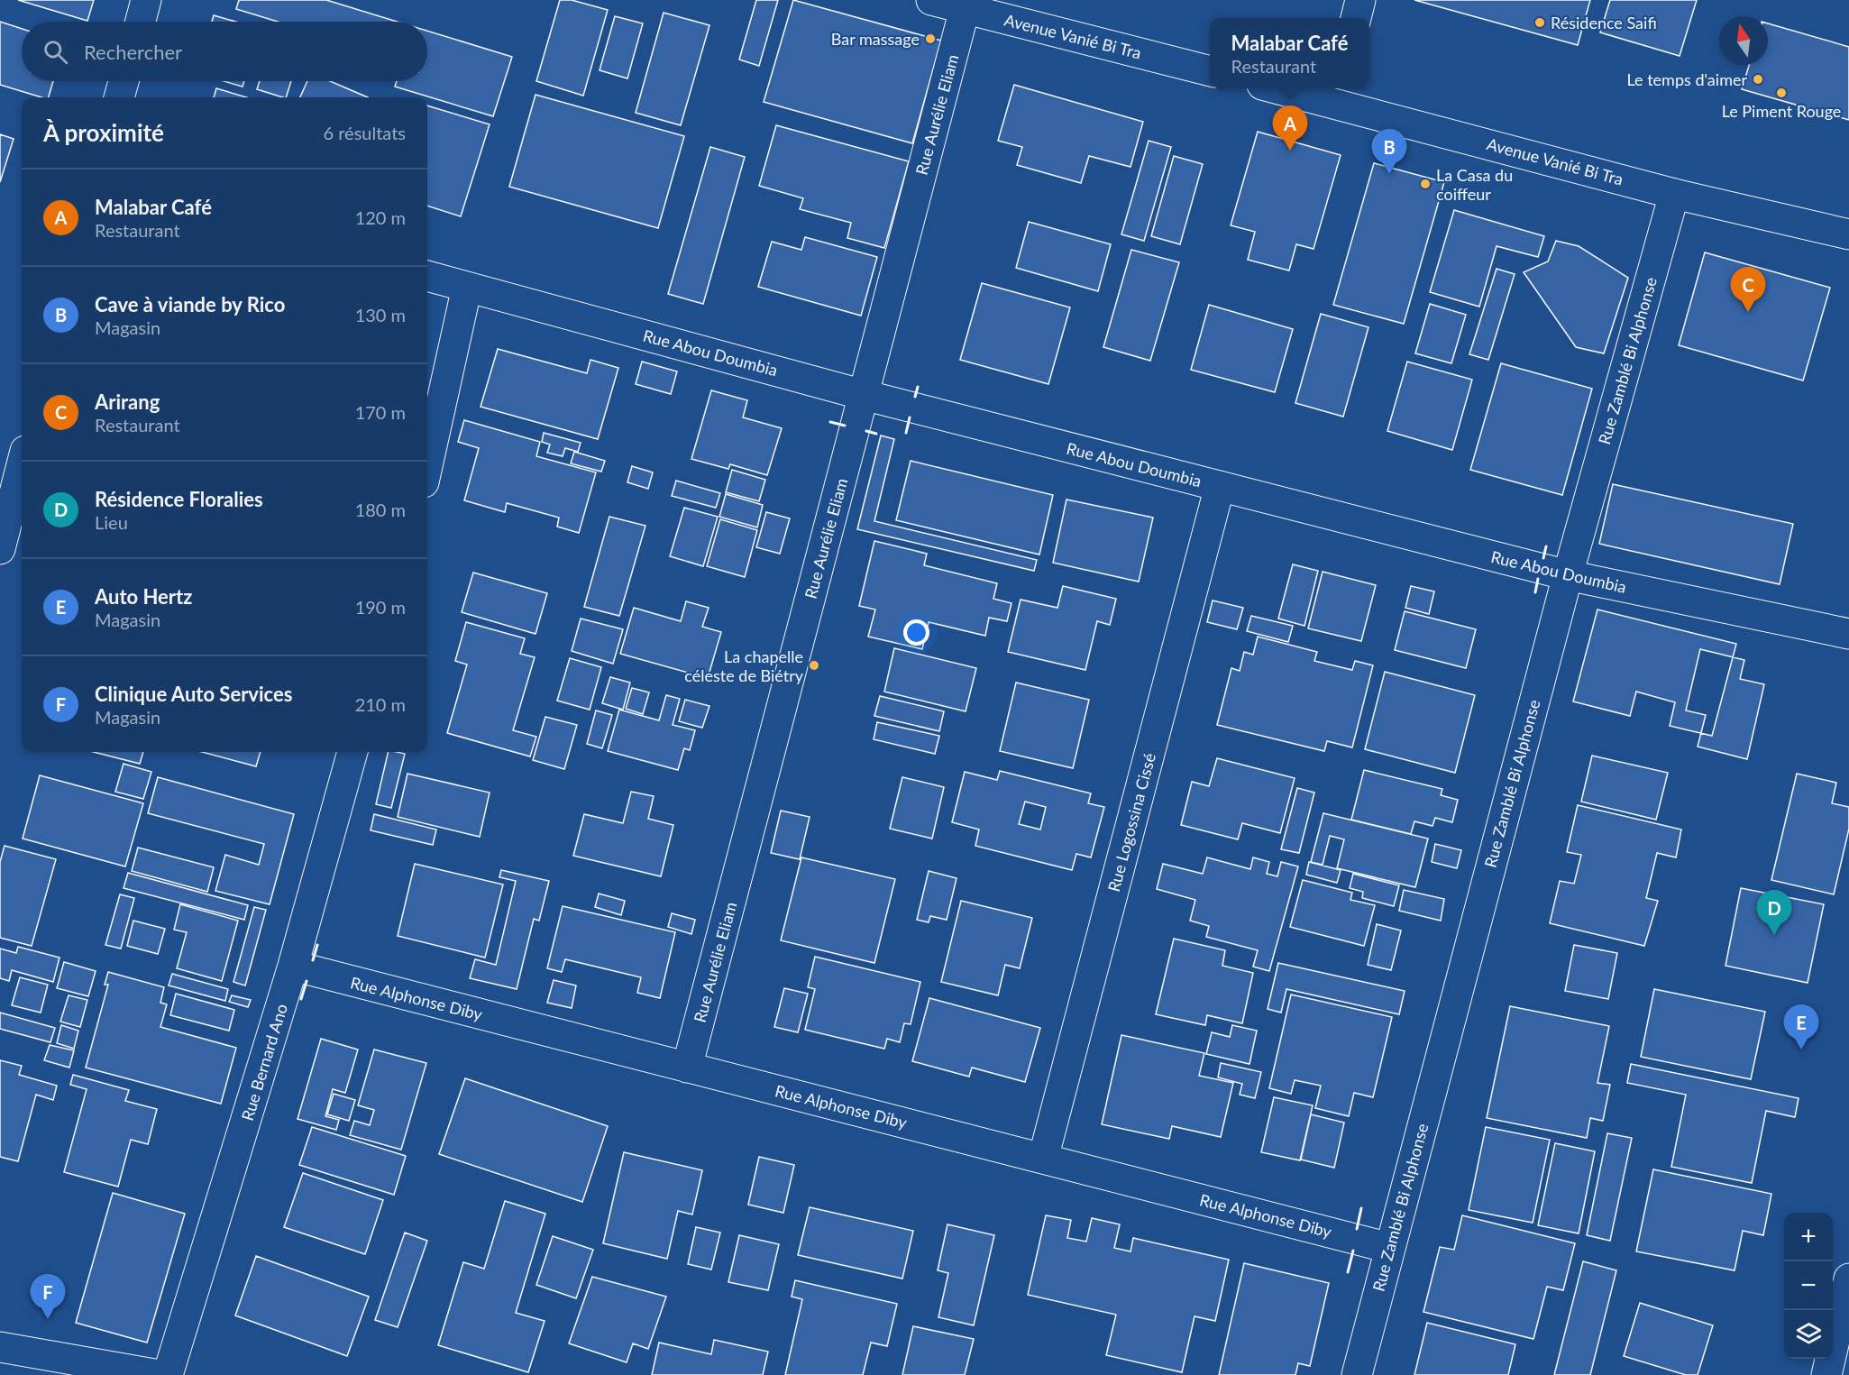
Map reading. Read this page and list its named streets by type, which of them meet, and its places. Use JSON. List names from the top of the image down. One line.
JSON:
{"streets":{"street":["Avenue Vanié Bi Tra","Rue Aurélie Eliam","Rue Abou Doumbia","Rue Zamblé Bi Alphonse","Rue Logossina Cissé","Rue Alphonse Diby","Rue Bernard Ano"]},"crossings":[["Avenue Vanié Bi Tra","Rue Aurélie Eliam"],["Avenue Vanié Bi Tra","Rue Zamblé Bi Alphonse"],["Rue Aurélie Eliam","Rue Abou Doumbia"],["Rue Aurélie Eliam","Rue Alphonse Diby"],["Rue Abou Doumbia","Rue Zamblé Bi Alphonse"],["Rue Abou Doumbia","Rue Logossina Cissé"],["Rue Zamblé Bi Alphonse","Rue Alphonse Diby"],["Rue Logossina Cissé","Rue Alphonse Diby"],["Rue Alphonse Diby","Rue Bernard Ano"]],"places":["Résidence Saifi","Bar massage","Le temps d'aimer","Le Piment Rouge","La Casa du coiffeur","La chapelle céleste de Biétry"],"north":"top","page":{"popup":["Malabar Café","Restaurant"],"search":"Rechercher","heading":["À proximité","6 résultats"],"pins":["A","B","C","D","E","F"],"list":[{"mark":"A","name":"Malabar Café","note":"Restaurant","value":"120 m"},{"mark":"B","name":"Cave à viande by Rico","note":"Magasin","value":"130 m"},{"mark":"C","name":"Arirang","note":"Restaurant","value":"170 m"},{"mark":"D","name":"Résidence Floralies","note":"Lieu","value":"180 m"},{"mark":"E","name":"Auto Hertz","note":"Magasin","value":"190 m"},{"mark":"F","name":"Clinique Auto Services","note":"Magasin","value":"210 m"}],"map_buttons":["+","−"]}}
